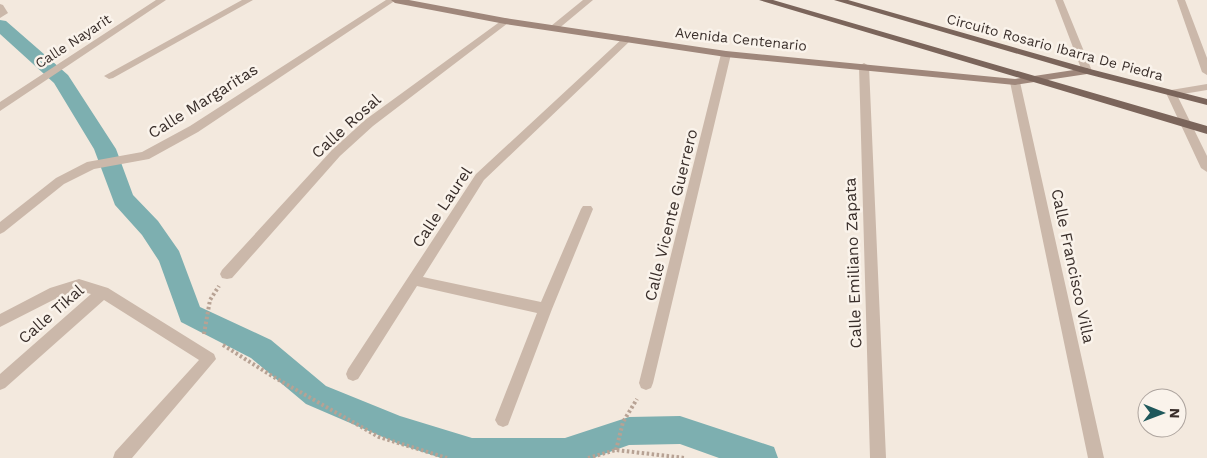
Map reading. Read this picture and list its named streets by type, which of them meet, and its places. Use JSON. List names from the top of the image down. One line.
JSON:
{"streets":{"main road":["Circuito Rosario Ibarra De Piedra"],"street":["Avenida Centenario","Calle Nayarit","Calle Margaritas","Calle Rosal","Calle Laurel","Calle Vicente Guerrero","Calle Emiliano Zapata","Calle Francisco Villa","Calle Tikal"]},"crossings":[["Avenida Centenario","Circuito Rosario Ibarra De Piedra"],["Avenida Centenario","Calle Margaritas"],["Avenida Centenario","Calle Rosal"],["Avenida Centenario","Calle Laurel"],["Avenida Centenario","Calle Vicente Guerrero"],["Avenida Centenario","Calle Emiliano Zapata"],["Avenida Centenario","Calle Francisco Villa"]],"north":"right"}
